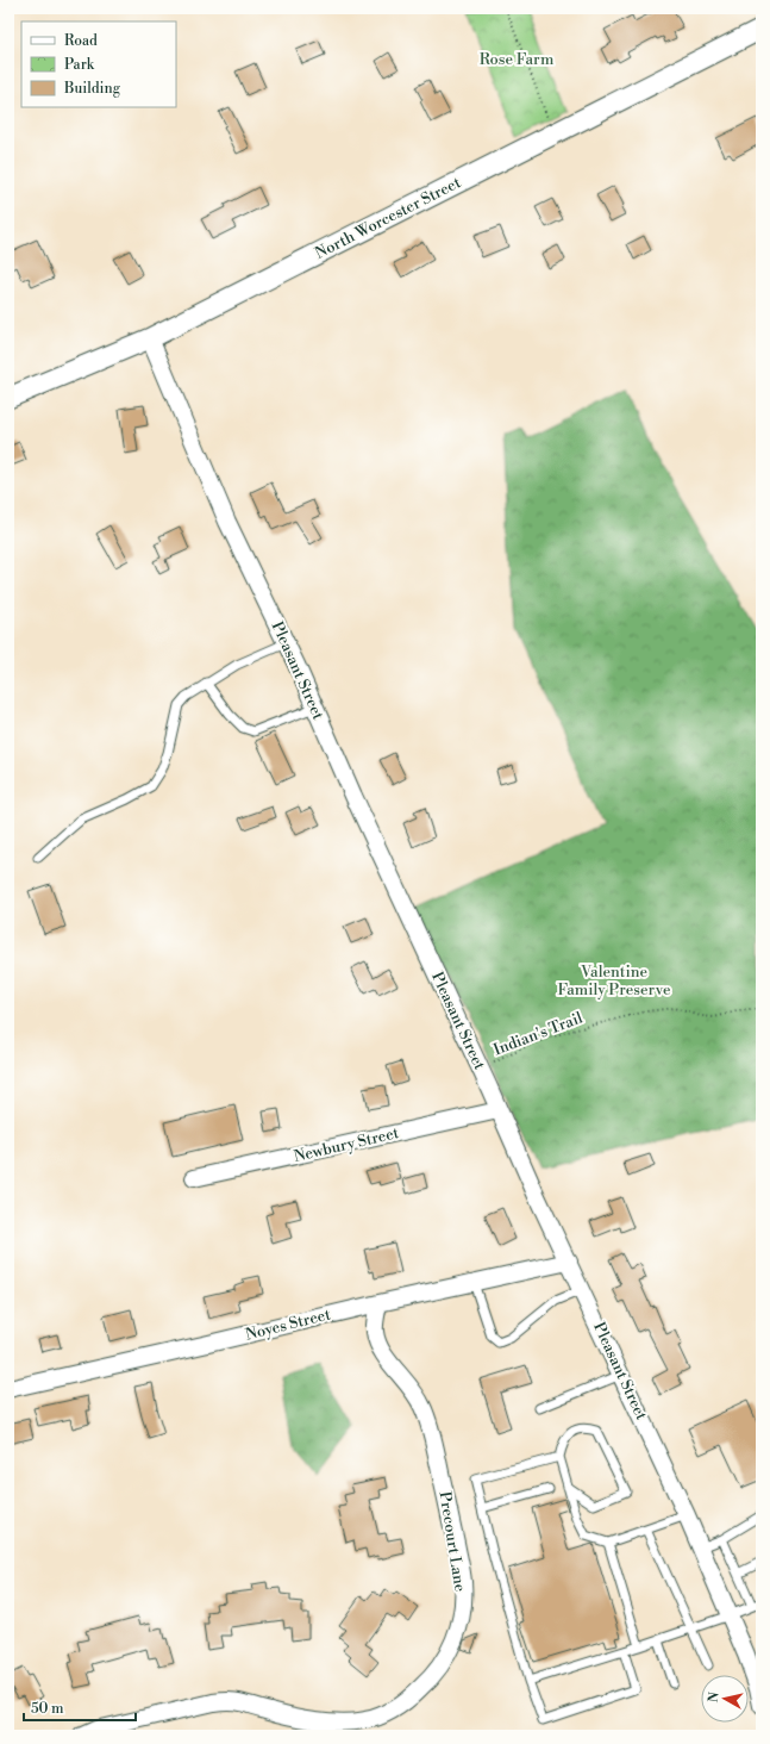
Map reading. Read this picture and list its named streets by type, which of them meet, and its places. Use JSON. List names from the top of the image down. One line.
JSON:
{"streets":{"street":["North Worcester Street","Pleasant Street","Newbury Street","Noyes Street","Precourt Lane"],"path":["Indian's Trail"]},"crossings":[["North Worcester Street","Pleasant Street"],["Pleasant Street","Newbury Street"],["Pleasant Street","Noyes Street"],["Noyes Street","Precourt Lane"]],"parks":["Rose Farm","Valentine Family Preserve"],"legend":["Road","Park","Building"],"scale_bar":"50 m","north":"left"}
